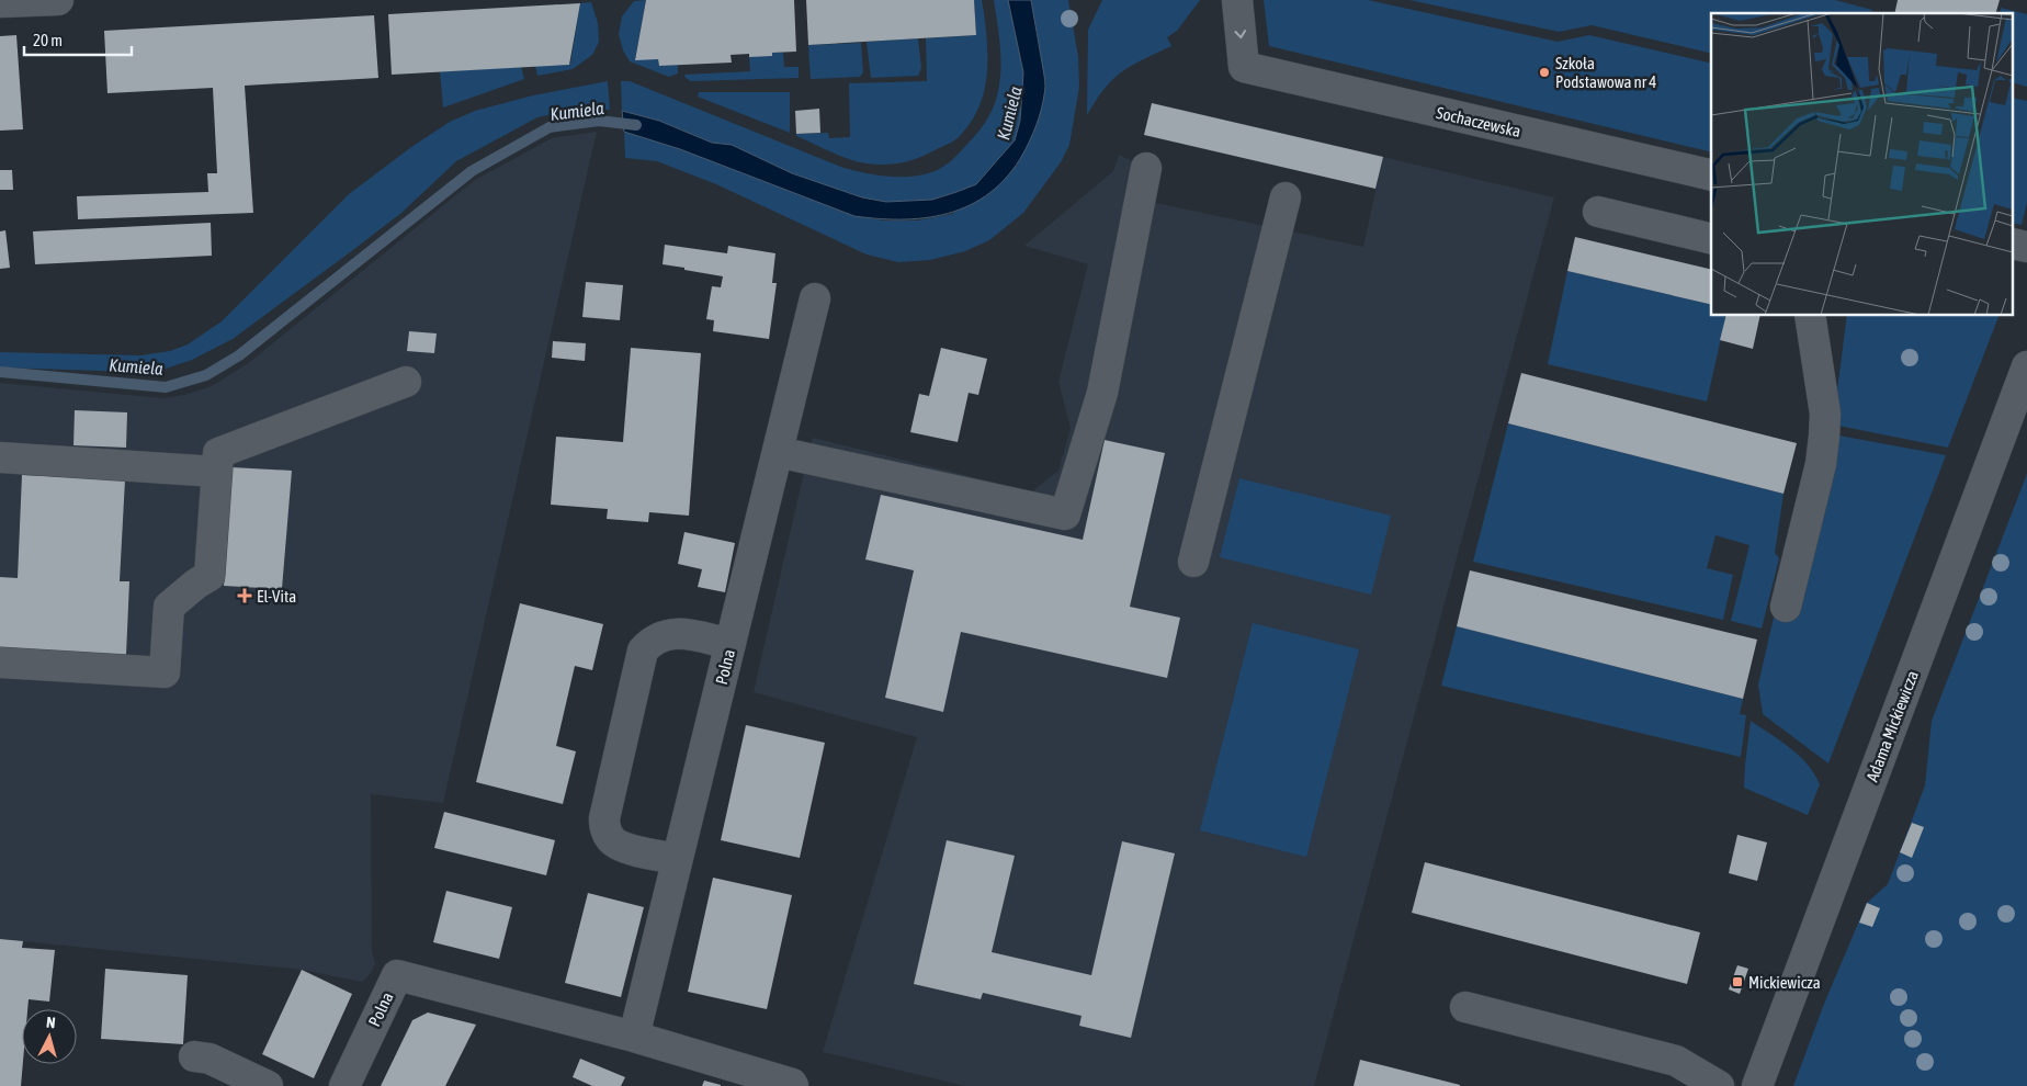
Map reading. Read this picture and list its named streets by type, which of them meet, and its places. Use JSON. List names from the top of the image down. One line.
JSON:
{"streets":{"street":["Sochaczewska","Polna","Adama Mickiewicza"]},"one_way":["Sochaczewska"],"water":["Kumiela"],"places":{"other":["Szkoła Podstawowa nr 4"],"health":["El-Vita"],"transit":["Mickiewicza"]},"scale_bar":"20 m","north":"top"}
